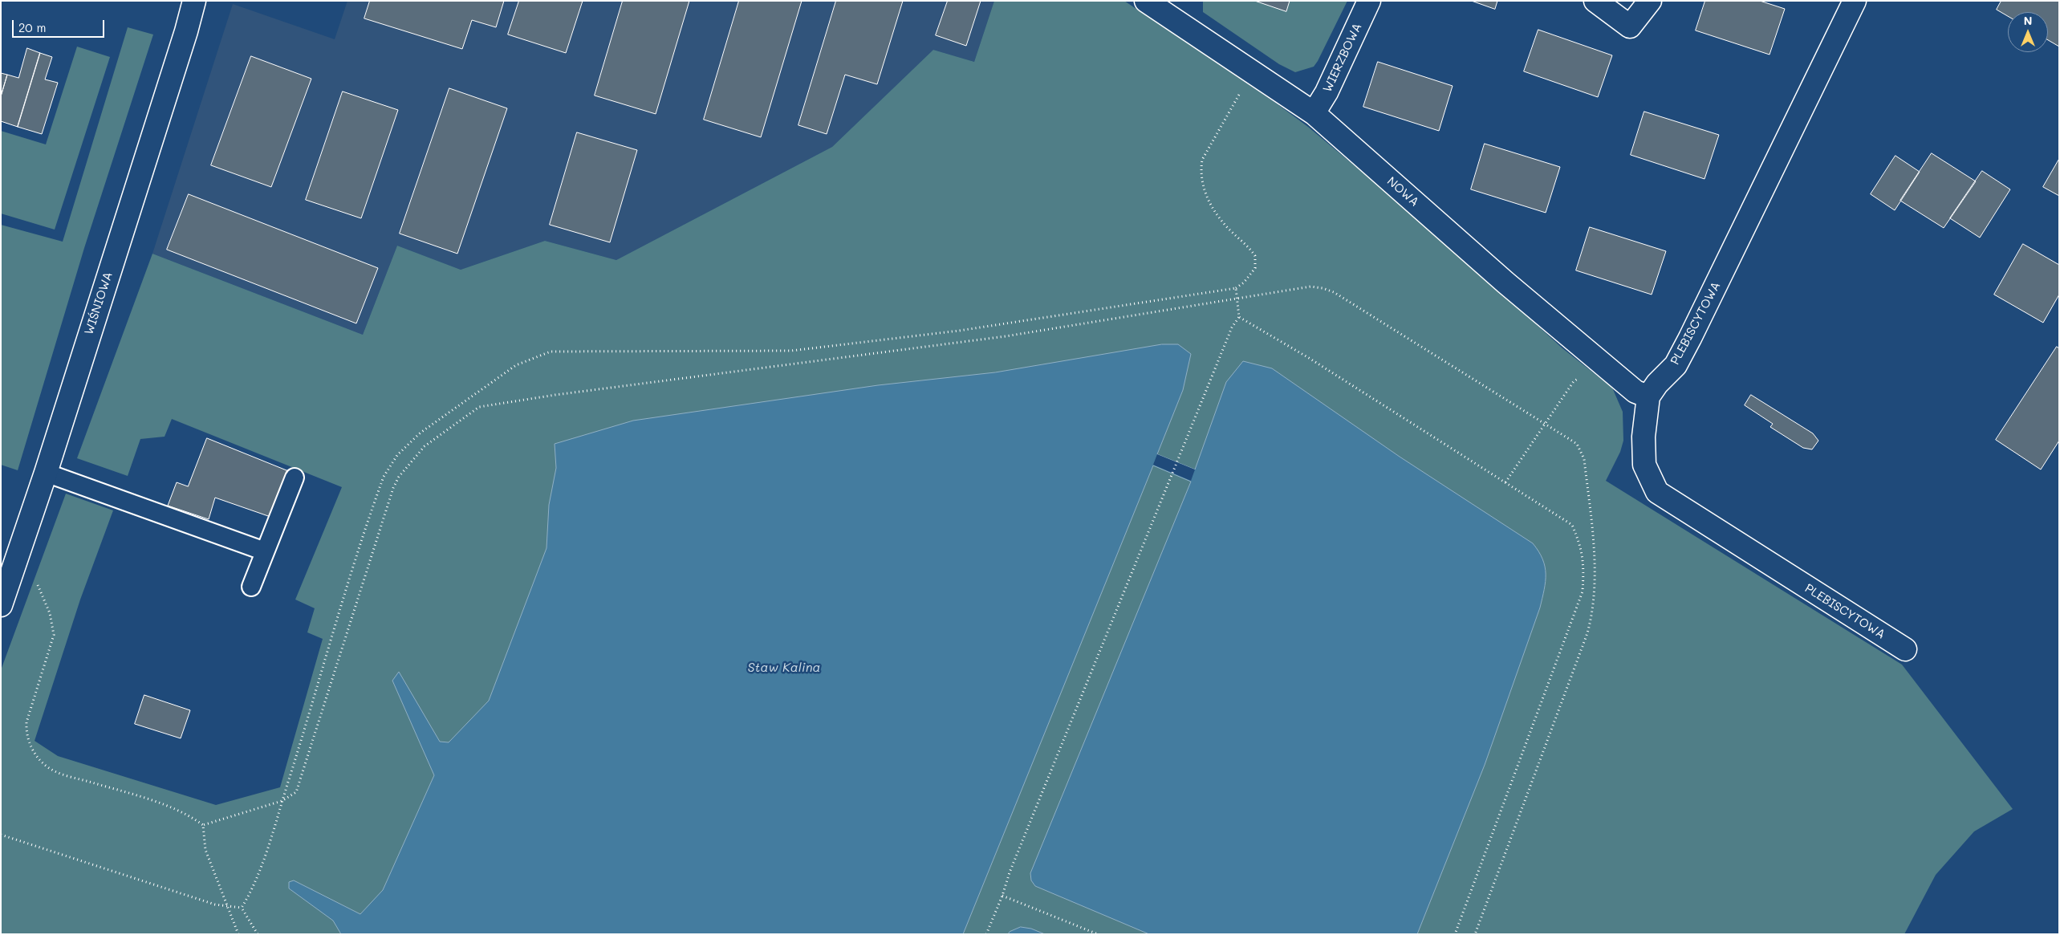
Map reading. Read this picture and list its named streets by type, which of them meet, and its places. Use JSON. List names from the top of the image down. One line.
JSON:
{"streets":{"street":["WIERZBOWA","NOWA","WIŚNIOWA","PLEBISCYTOWA"]},"crossings":[["WIERZBOWA","NOWA"],["NOWA","PLEBISCYTOWA"]],"water":["Staw Kalina"],"scale_bar":"20 m","north":"top"}
